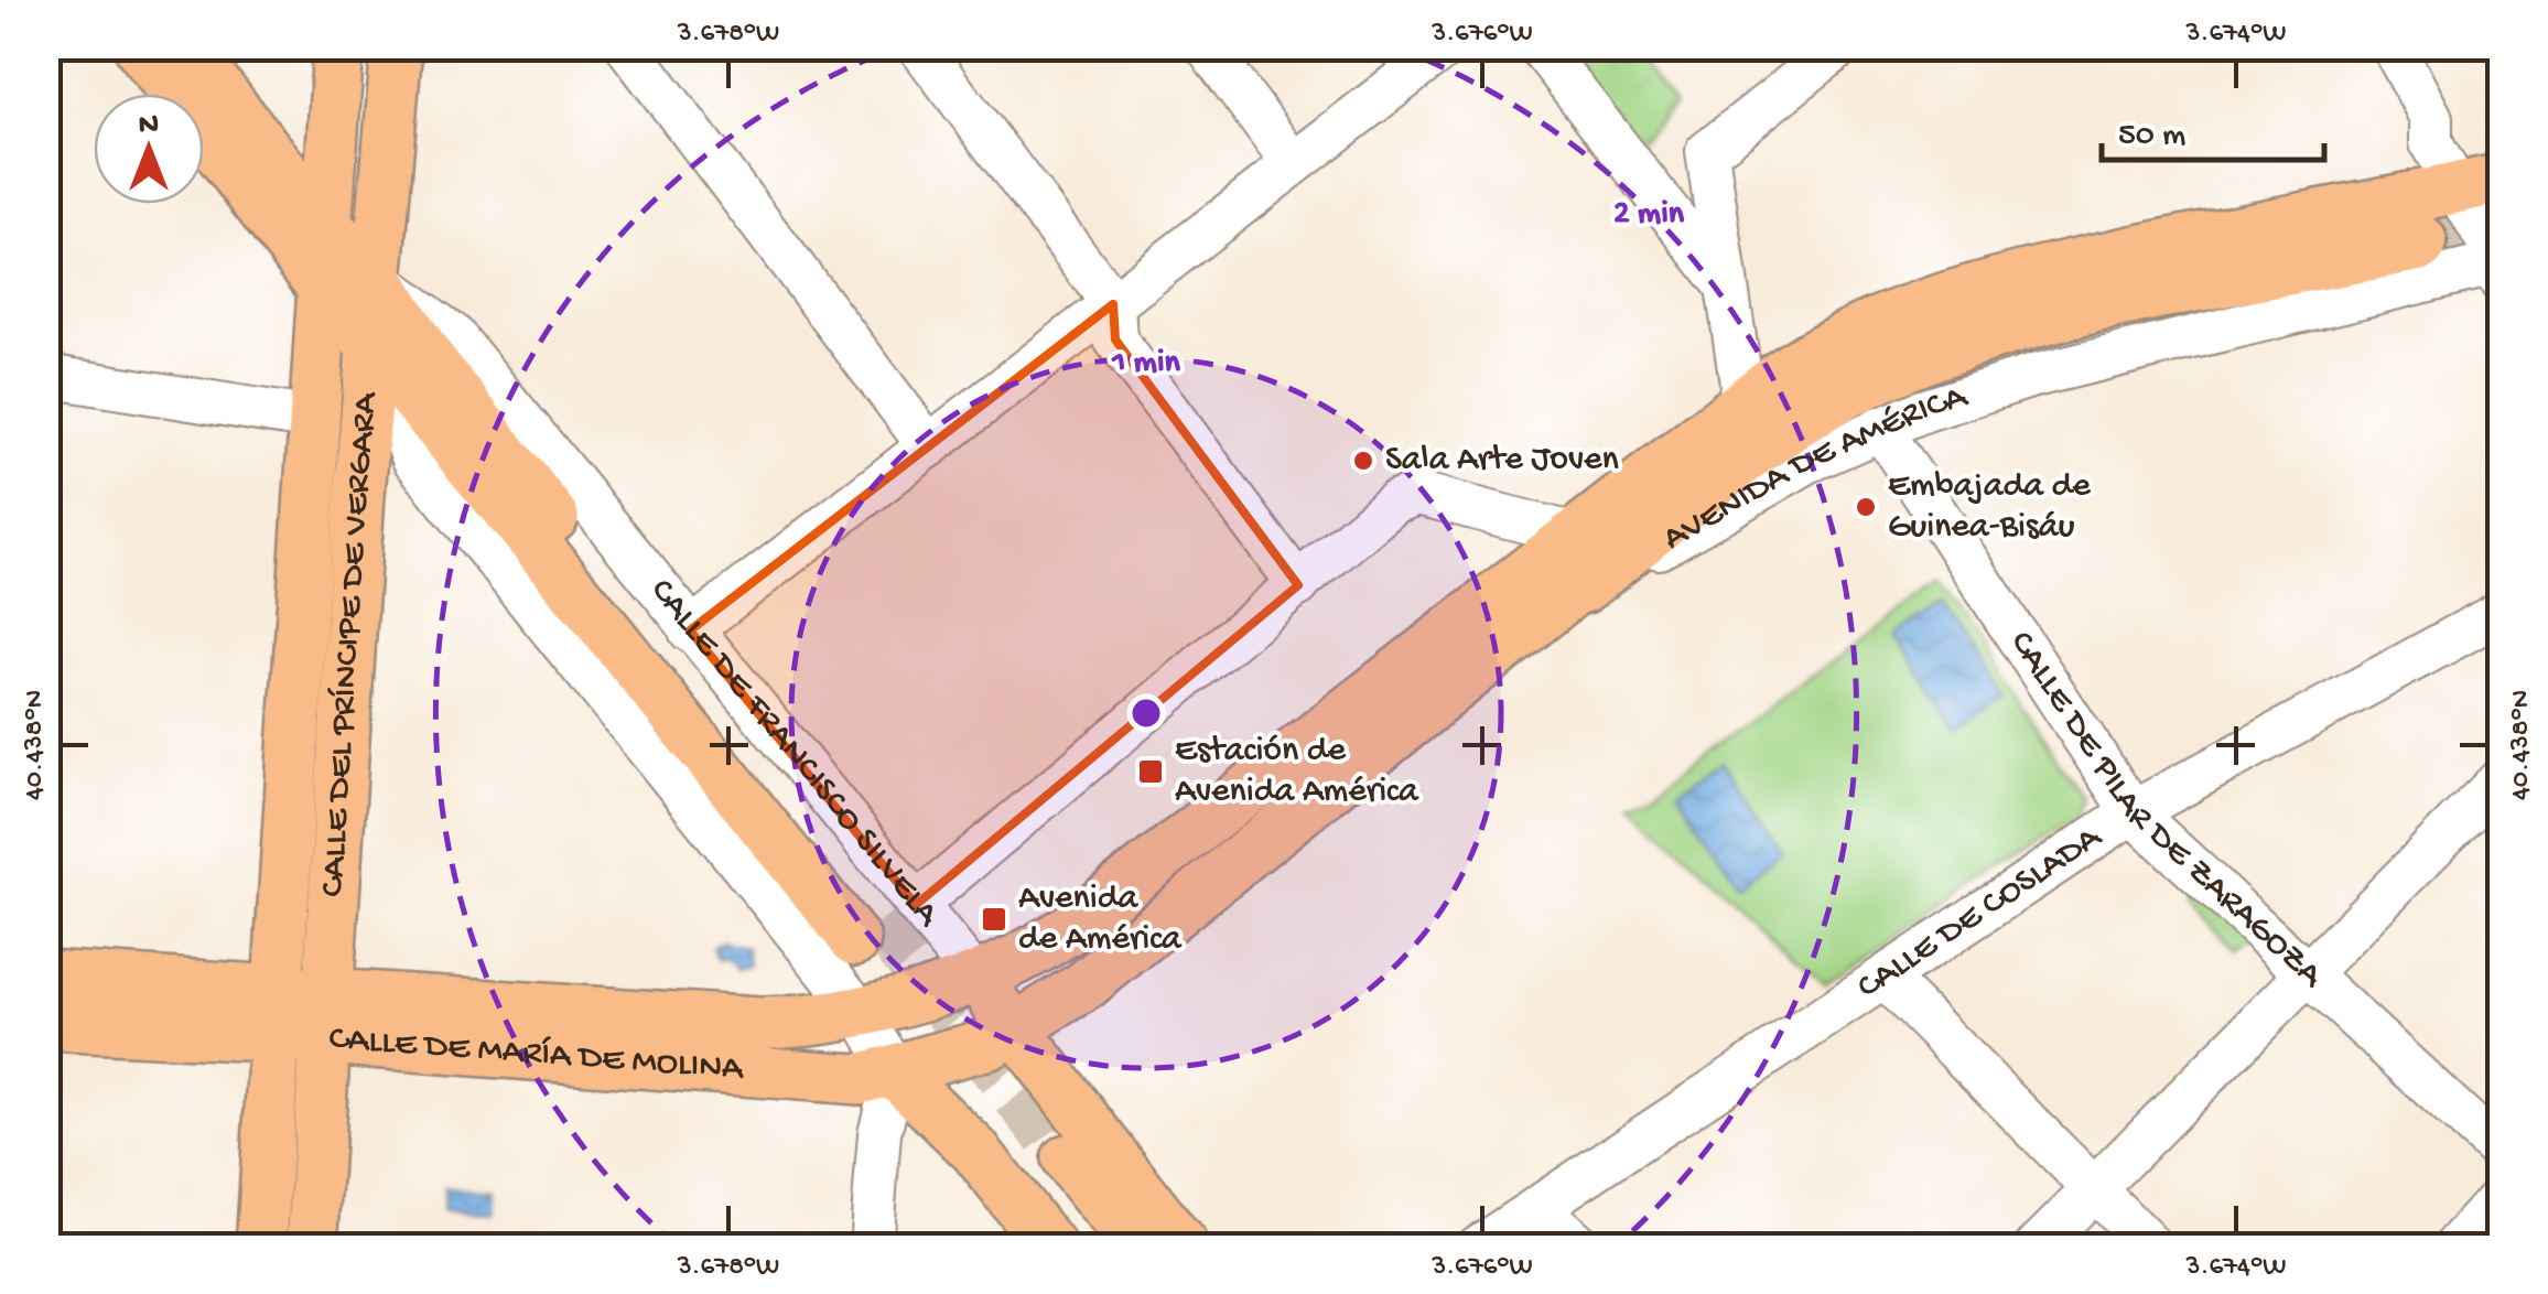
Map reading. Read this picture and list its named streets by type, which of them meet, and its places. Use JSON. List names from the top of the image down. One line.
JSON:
{"streets":{"main road":["AVENIDA DE AMÉRICA","CALLE DEL PRÍNCIPE DE VERGARA","CALLE DE FRANCISCO SILVELA","CALLE DE MARÍA DE MOLINA"],"street":["CALLE DE PILAR DE ZARAGOZA","CALLE DE COSLADA"]},"crossings":[["AVENIDA DE AMÉRICA","CALLE DE FRANCISCO SILVELA"],["AVENIDA DE AMÉRICA","CALLE DE PILAR DE ZARAGOZA"],["AVENIDA DE AMÉRICA","CALLE DE MARÍA DE MOLINA"],["CALLE DEL PRÍNCIPE DE VERGARA","CALLE DE FRANCISCO SILVELA"],["CALLE DEL PRÍNCIPE DE VERGARA","CALLE DE MARÍA DE MOLINA"],["CALLE DE FRANCISCO SILVELA","CALLE DE MARÍA DE MOLINA"],["CALLE DE PILAR DE ZARAGOZA","CALLE DE COSLADA"]],"places":{"other":["Sala Arte Joven","Embajada de Guinea-Bisáu"],"transit":["Estación de Avenida América","Avenida de América"]},"scale_bar":"50 m","north":"top","coordinates":["3.678°W","3.676°W","3.674°W","40.438°N"],"rings":["2 min","1 min"]}
